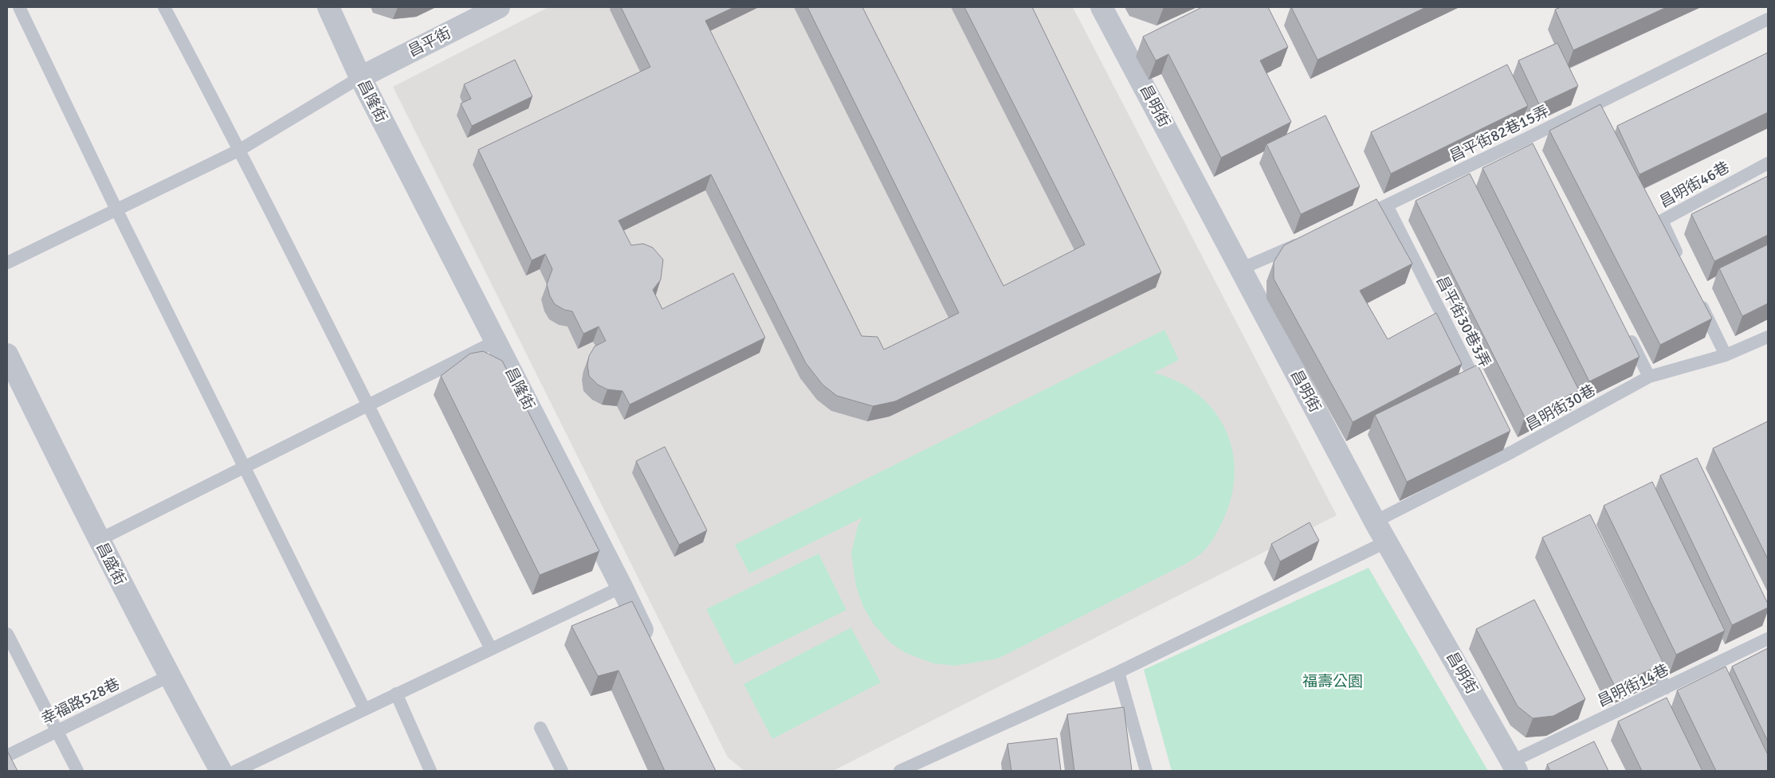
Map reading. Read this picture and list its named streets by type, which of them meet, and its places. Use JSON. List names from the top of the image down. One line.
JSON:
{"streets":{"street":["昌平街","昌隆街","昌明街","昌盛街"],"lane":["昌平街82巷15弄","昌明街46巷","昌平街30巷3弄","昌明街30巷","昌明街14巷","幸福路528巷"]},"crossings":[["昌平街","昌隆街"],["昌明街","昌明街30巷"],["昌明街","昌明街14巷"],["昌平街82巷15弄","昌平街30巷3弄"],["昌盛街","幸福路528巷"]],"parks":["福壽公園"]}
